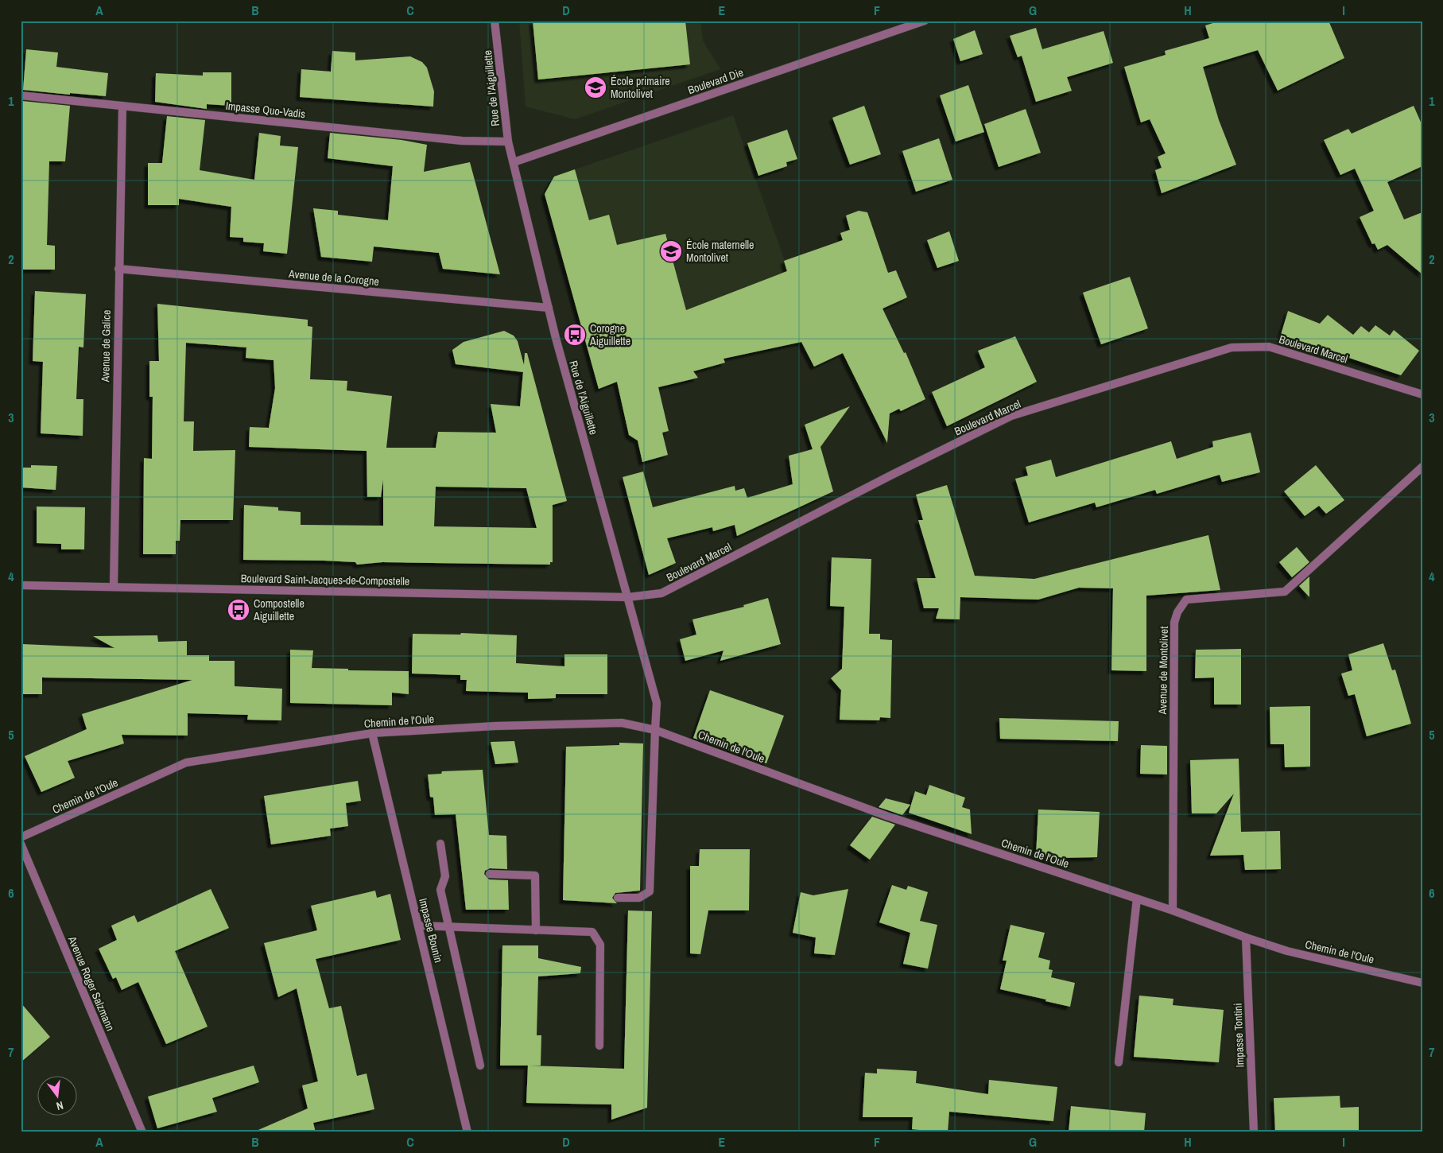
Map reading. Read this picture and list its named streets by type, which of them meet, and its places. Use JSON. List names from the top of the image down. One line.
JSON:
{"streets":{"street":["Boulevard Die","Rue de l'Aiguillette","Impasse Quo-Vadis","Avenue de la Corogne","Avenue de Galice","Boulevard Marcel","Boulevard Saint-Jacques-de-Compostelle","Avenue de Montolivet","Chemin de l'Oule","Impasse Bounin","Avenue Roger Salzmann","Impasse Tontini"]},"crossings":[["Boulevard Die","Rue de l'Aiguillette"],["Rue de l'Aiguillette","Impasse Quo-Vadis"],["Rue de l'Aiguillette","Avenue de la Corogne"],["Rue de l'Aiguillette","Boulevard Marcel"],["Rue de l'Aiguillette","Boulevard Saint-Jacques-de-Compostelle"],["Rue de l'Aiguillette","Chemin de l'Oule"],["Impasse Quo-Vadis","Avenue de Galice"],["Avenue de la Corogne","Avenue de Galice"],["Avenue de Galice","Boulevard Saint-Jacques-de-Compostelle"],["Boulevard Marcel","Boulevard Saint-Jacques-de-Compostelle"],["Avenue de Montolivet","Chemin de l'Oule"],["Chemin de l'Oule","Impasse Bounin"],["Chemin de l'Oule","Impasse Tontini"]],"places":{"school or university":["École primaire Montolivet","École maternelle Montolivet"],"bus stop":["Corogne Aiguillette","Compostelle Aiguillette"]},"north":"bottom","grid":{"columns":["A","B","C","D","E","F","G","H","I"],"rows":["1","2","3","4","5","6","7"]}}
